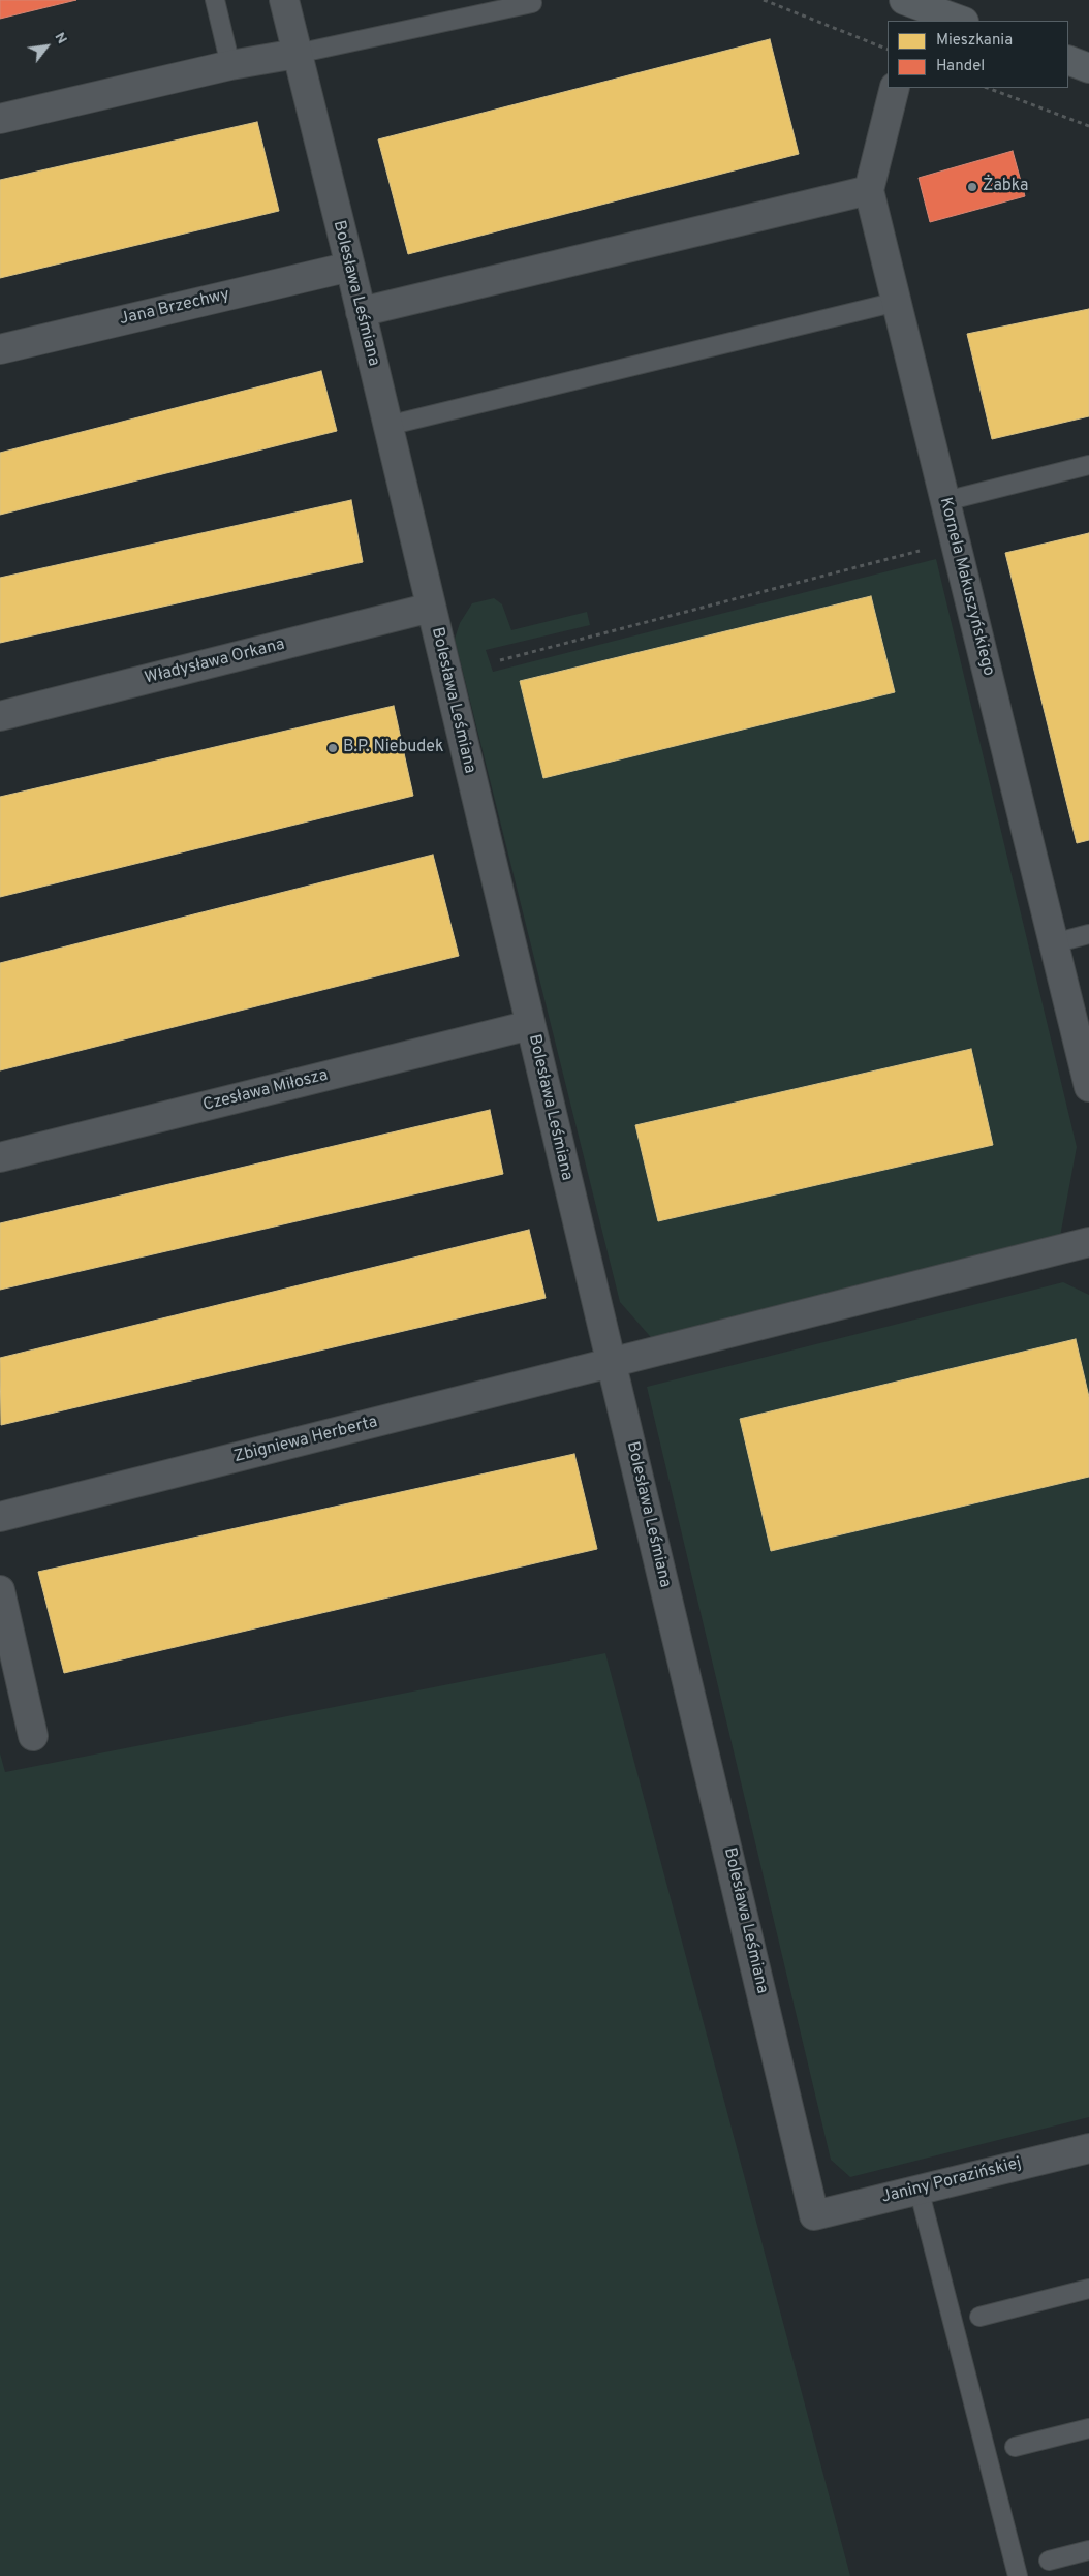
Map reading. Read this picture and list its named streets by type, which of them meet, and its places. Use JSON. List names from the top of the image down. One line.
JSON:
{"streets":{"street":["Bolesława Leśmiana","Jana Brzechwy","Kornela Makuszyńskiego","Władysława Orkana","Czesława Miłosza","Zbigniewa Herberta","Janiny Porazińskiej"]},"crossings":[["Bolesława Leśmiana","Jana Brzechwy"],["Bolesława Leśmiana","Władysława Orkana"],["Bolesława Leśmiana","Czesława Miłosza"],["Bolesława Leśmiana","Zbigniewa Herberta"],["Bolesława Leśmiana","Janiny Porazińskiej"]],"places":["Żabka","B.P. Niebudek"],"legend":["Mieszkania","Handel"],"north":"top right"}
